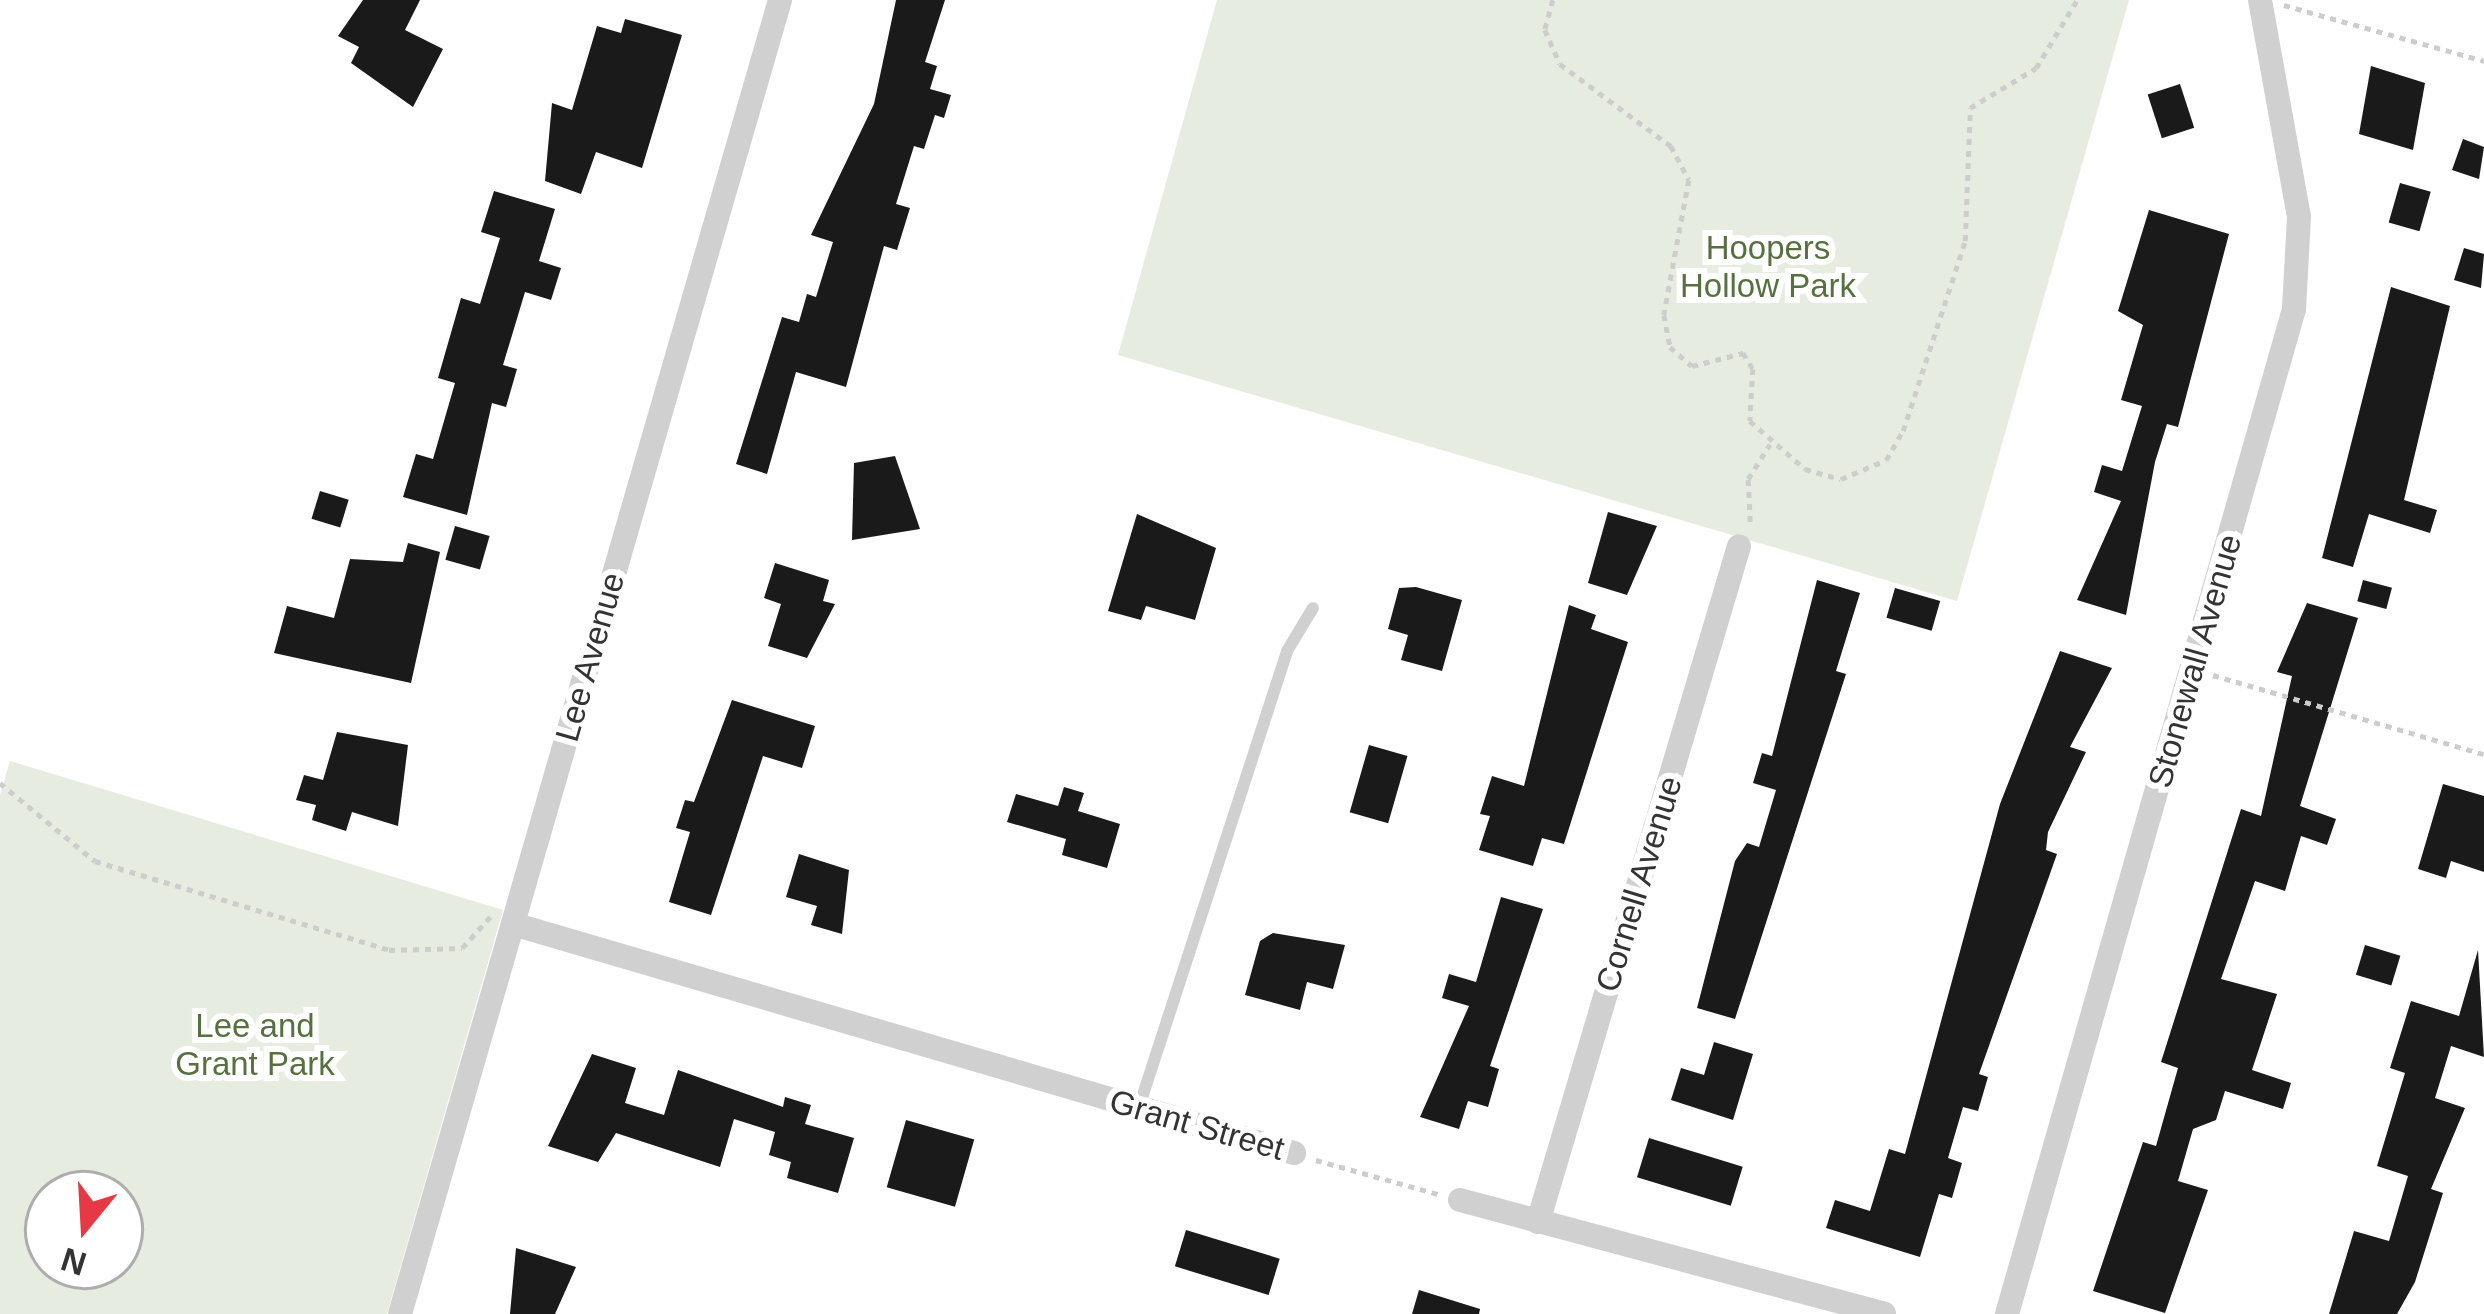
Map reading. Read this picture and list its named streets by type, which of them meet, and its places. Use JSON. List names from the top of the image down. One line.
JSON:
{"streets":{"street":["Lee Avenue","Stonewall Avenue","Cornell Avenue","Grant Street"]},"crossings":[["Lee Avenue","Grant Street"]],"parks":["Hoopers Hollow Park","Lee and Grant Park"],"north":"bottom"}
